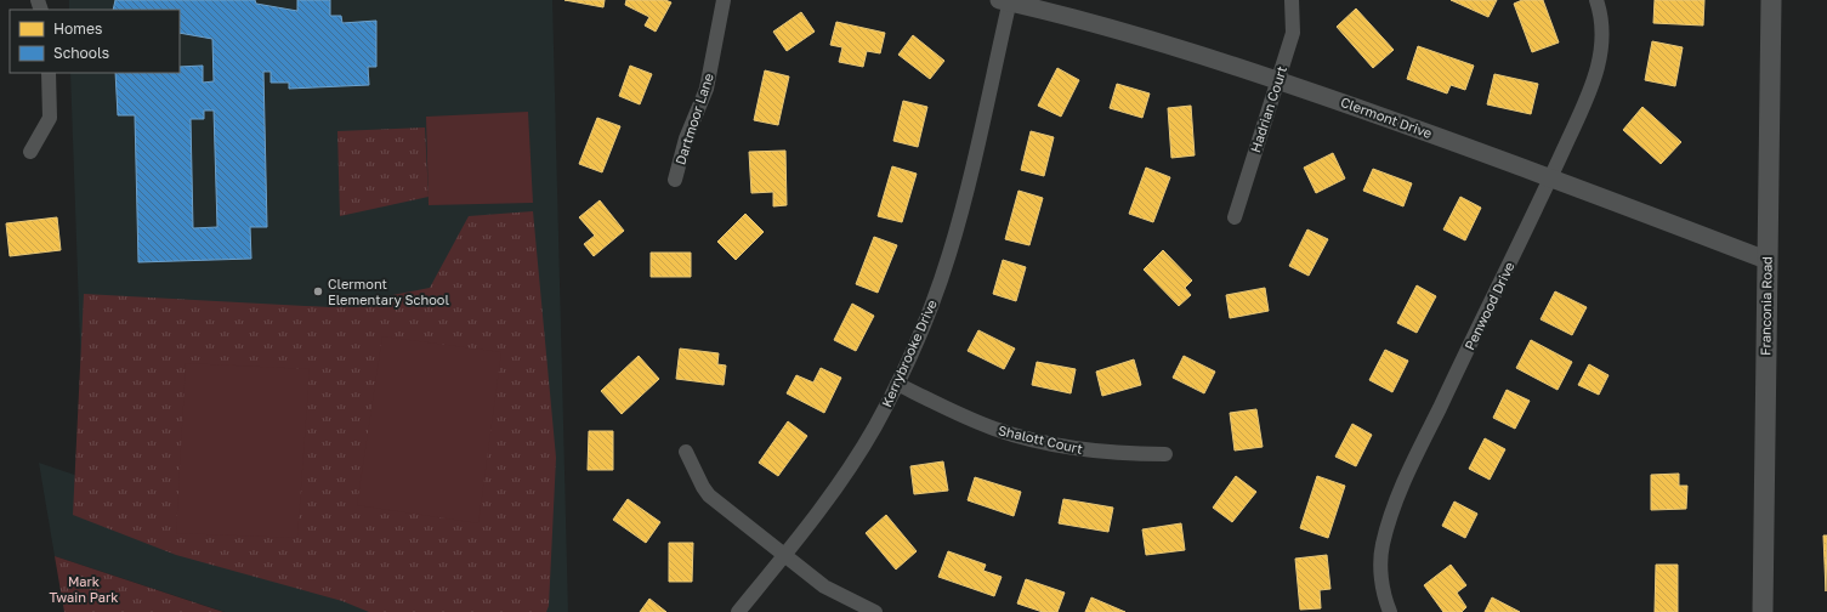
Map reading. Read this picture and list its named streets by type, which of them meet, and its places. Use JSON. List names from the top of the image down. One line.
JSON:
{"streets":{"main road":["Franconia Road"],"street":["Hadrian Court","Clermont Drive","Dartmoor Lane","Penwood Drive","Kerrybrooke Drive","Shalott Court"]},"crossings":[["Hadrian Court","Clermont Drive"],["Clermont Drive","Penwood Drive"],["Clermont Drive","Franconia Road"],["Clermont Drive","Kerrybrooke Drive"],["Kerrybrooke Drive","Shalott Court"]],"parks":["Mark Twain Park"],"places":["Clermont Elementary School"],"legend":["Homes","Schools"]}
